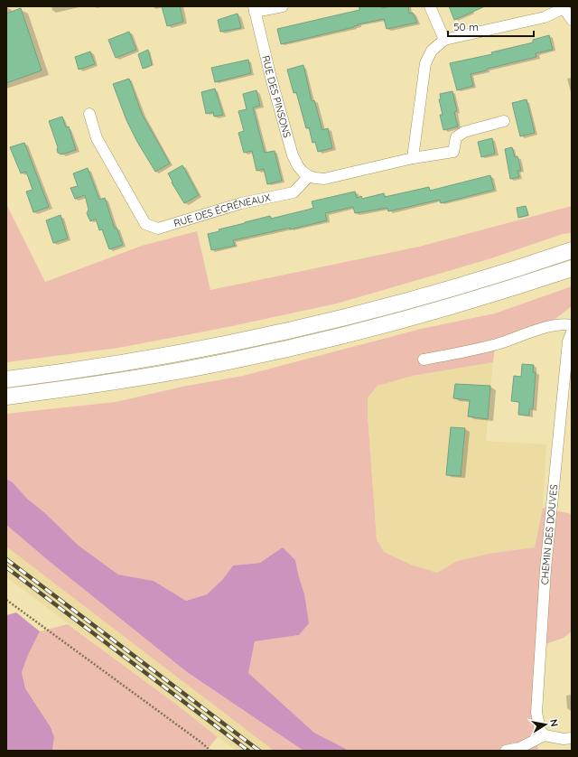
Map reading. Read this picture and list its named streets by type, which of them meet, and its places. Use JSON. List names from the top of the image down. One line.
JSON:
{"streets":{"street":["RUE DES PINSONS","RUE DES ÉCRÉNEAUX","CHEMIN DES DOUVES"]},"crossings":[["RUE DES PINSONS","RUE DES ÉCRÉNEAUX"]],"scale_bar":"50 m","north":"right"}
